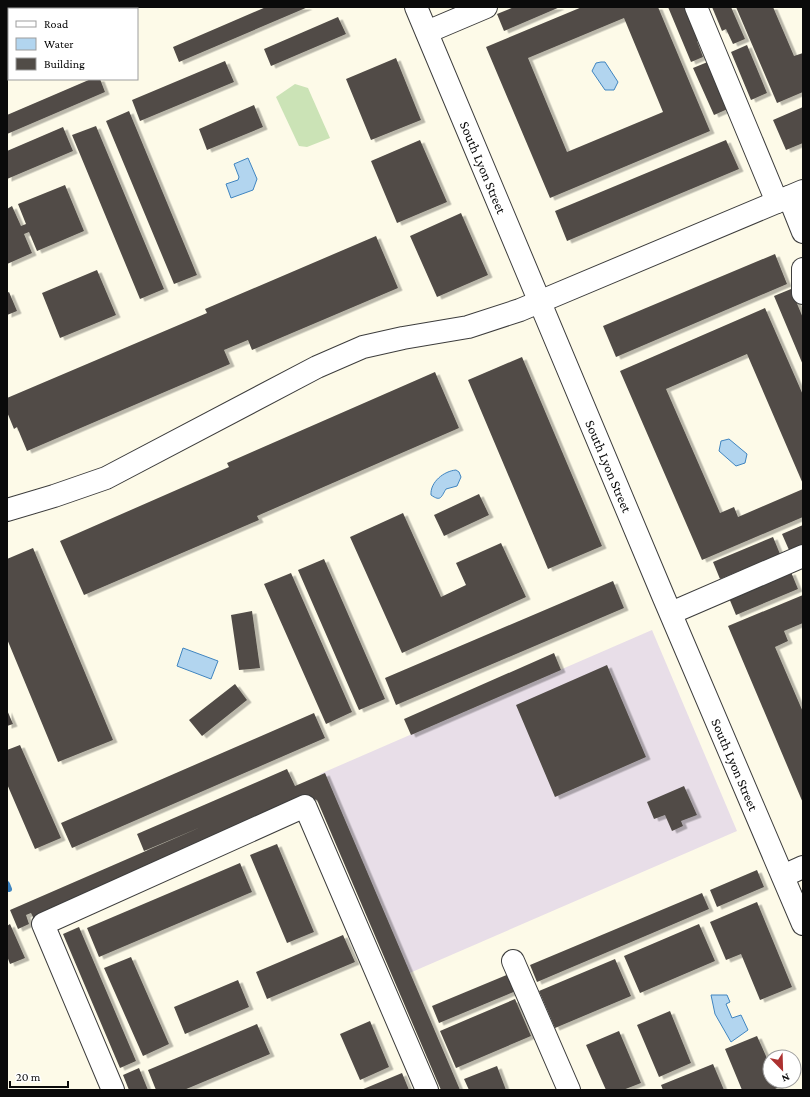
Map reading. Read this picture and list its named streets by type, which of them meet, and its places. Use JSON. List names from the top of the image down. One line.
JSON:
{"streets":{"street":["South Lyon Street"]},"legend":["Road","Water","Building"],"scale_bar":"20 m","north":"bottom right"}
